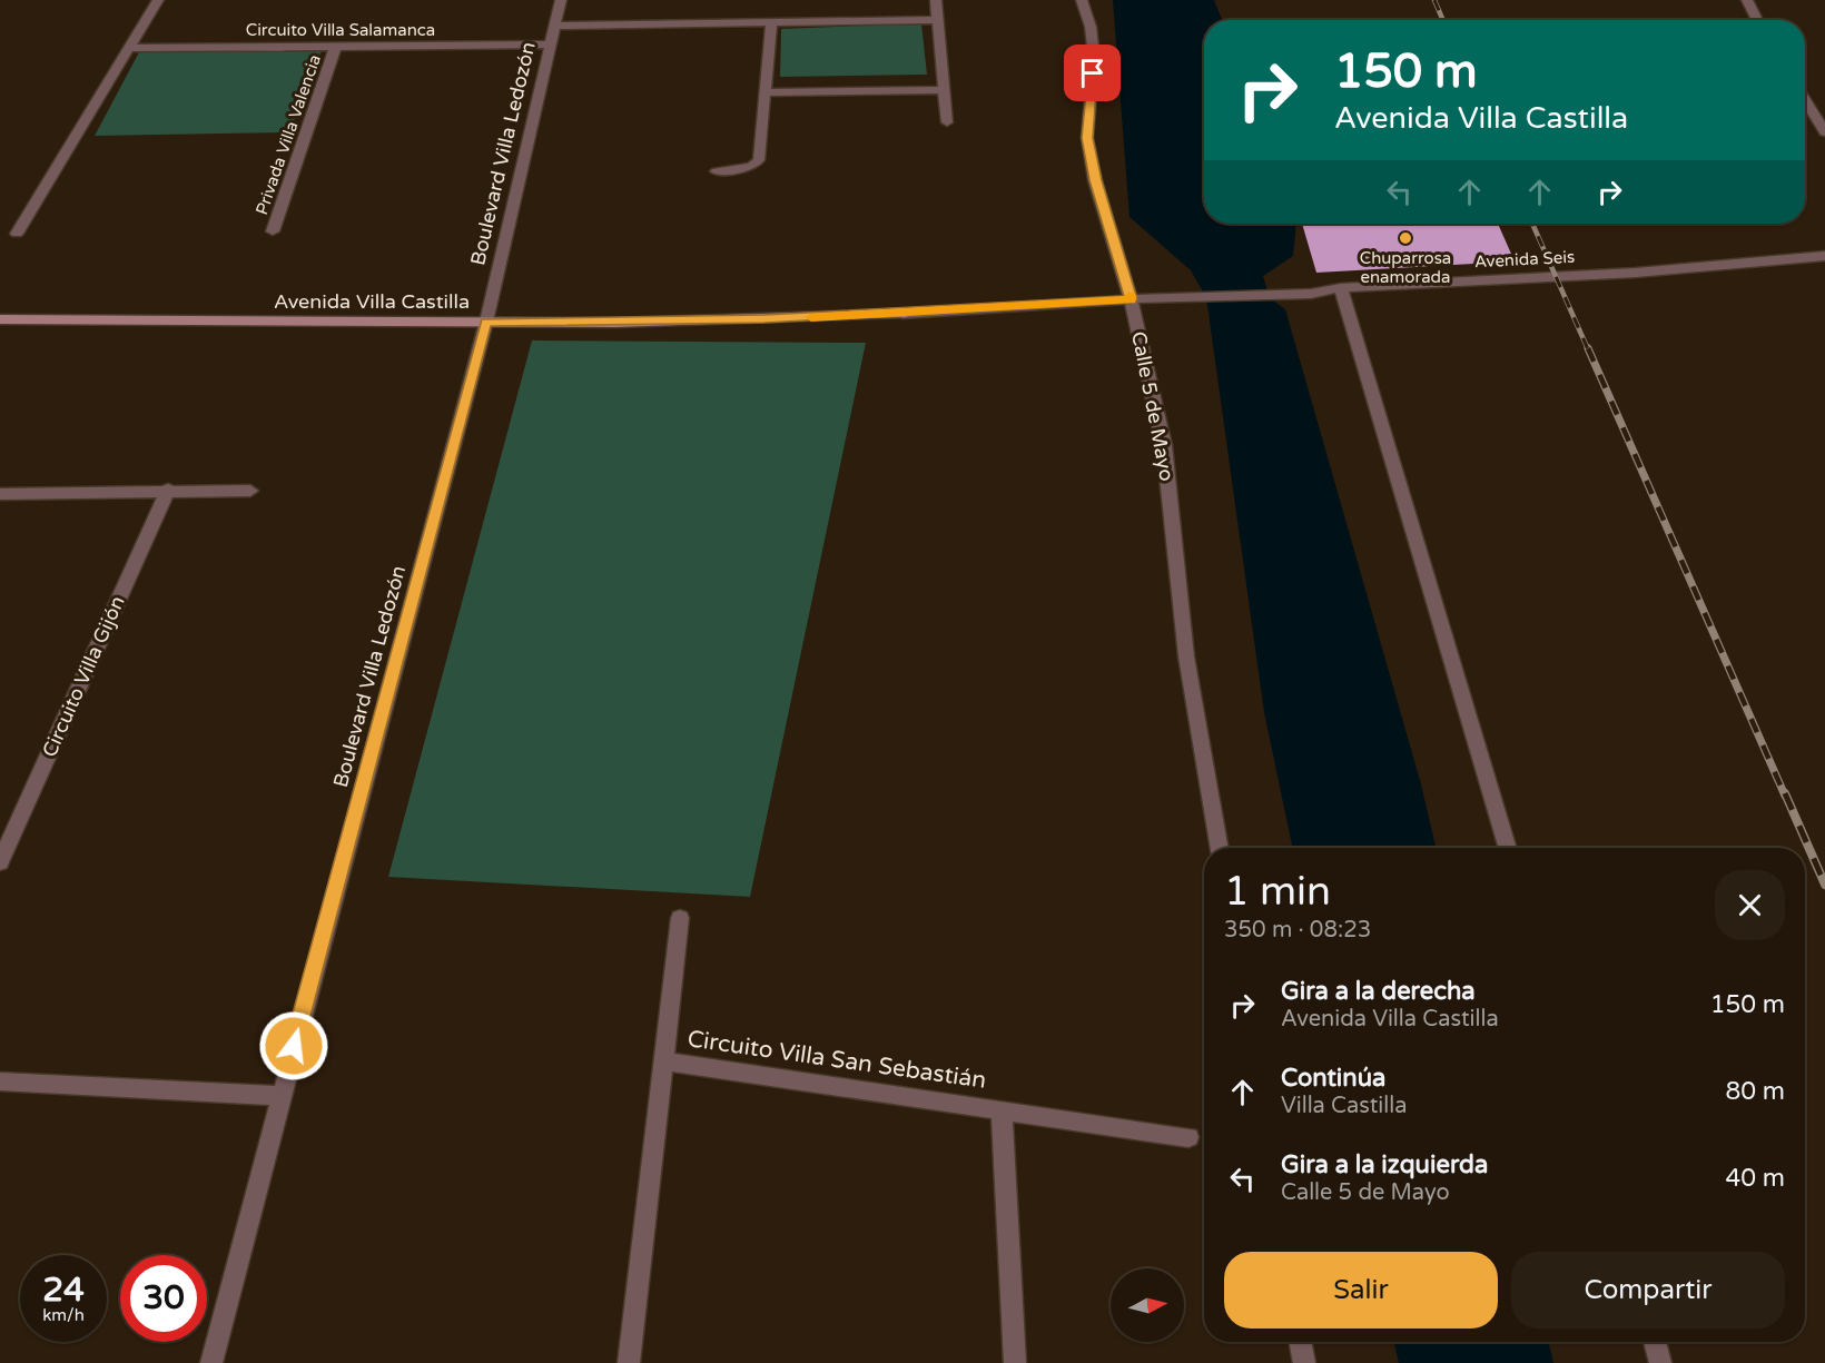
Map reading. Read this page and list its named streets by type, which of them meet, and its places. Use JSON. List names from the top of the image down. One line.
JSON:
{"streets":{"street":["Circuito Villa Salamanca","Privada Villa Valencia","Boulevard Villa Ledozón","Avenida Seis","Avenida Villa Castilla","Calle 5 de Mayo","Circuito Villa Gijón","Circuito Villa San Sebastián"]},"crossings":[["Circuito Villa Salamanca","Privada Villa Valencia"],["Circuito Villa Salamanca","Boulevard Villa Ledozón"],["Boulevard Villa Ledozón","Avenida Villa Castilla"],["Avenida Seis","Avenida Villa Castilla"],["Avenida Seis","Calle 5 de Mayo"]],"places":["Chuparrosa enamorada"],"north":"right","page":{"turn":["150 m","Avenida Villa Castilla"],"heading":["1 min","350 m · 08:23"],"list":[{"name":"Gira a la derecha","note":"Avenida Villa Castilla","value":"150 m"},{"name":"Continúa","note":"Villa Castilla","value":"80 m"},{"name":"Gira a la izquierda","note":"Calle 5 de Mayo","value":"40 m"}],"buttons":["Salir","Compartir"],"speed":"24 km/h","limit":"30"}}
